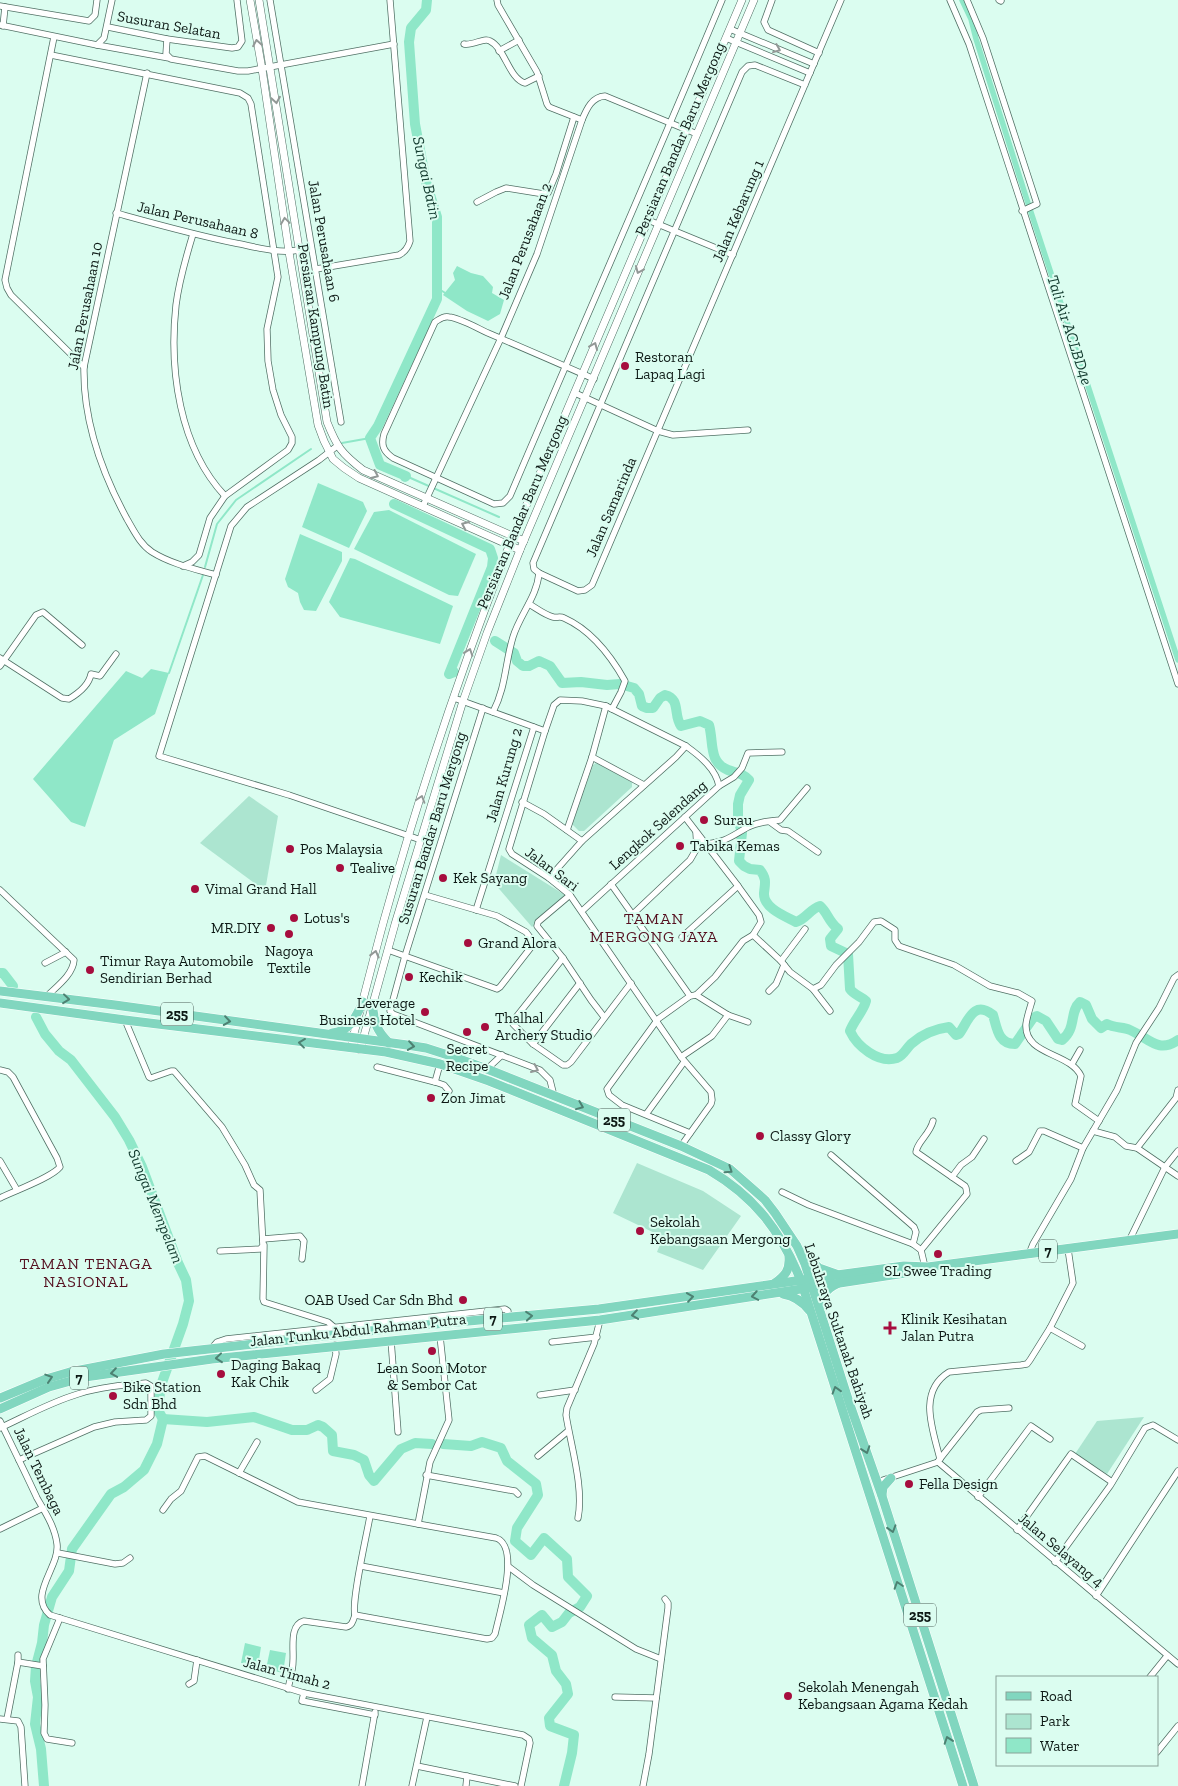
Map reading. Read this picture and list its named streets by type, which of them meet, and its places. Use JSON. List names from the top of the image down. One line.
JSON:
{"streets":{"main road":["255","7","Jalan Tunku Abdul Rahman Putra","Lebuhraya Sultanah Bahiyah"],"street":["Susuran Selatan","Persiaran Bandar Baru Mergong","Jalan Kebarung 1","Jalan Perusahaan 8","Jalan Perusahaan 6","Jalan Perusahaan 2","Jalan Perusahaan 10","Persiaran Kampung Batin","Jalan Samarinda","Jalan Kurung 2","Lengkok Selendang","Susuran Bandar Baru Mergong","Jalan Sari","Jalan Tembaga","Jalan Selayang 4","Jalan Timah 2"]},"crossings":[["Persiaran Bandar Baru Mergong","Jalan Perusahaan 2"],["Persiaran Bandar Baru Mergong","Persiaran Kampung Batin"],["Persiaran Bandar Baru Mergong","Jalan Kurung 2"],["Persiaran Bandar Baru Mergong","Lebuhraya Sultanah Bahiyah"],["Jalan Kebarung 1","Jalan Samarinda"],["Jalan Perusahaan 8","Jalan Perusahaan 10"],["Jalan Perusahaan 8","Persiaran Kampung Batin"],["Jalan Perusahaan 2","Persiaran Kampung Batin"],["Jalan Kurung 2","Susuran Bandar Baru Mergong"],["Lengkok Selendang","Jalan Sari"],["7","Jalan Tunku Abdul Rahman Putra"],["7","Lebuhraya Sultanah Bahiyah"],["Jalan Tunku Abdul Rahman Putra","Lebuhraya Sultanah Bahiyah"],["Jalan Tembaga","Jalan Timah 2"]],"districts":["TAMAN MERGONG JAYA","TAMAN TENAGA NASIONAL"],"water":["Sungai Batin","Tali Air ACLBD4e","Sungai Mempelam"],"places":{"other":["Restoran Lapaq Lagi","Surau","Tabika Kemas","Pos Malaysia","Tealive","Kek Sayang","Vimal Grand Hall","Lotus's","MR.DIY","Nagoya Textile","Grand Alora","Timur Raya Automobile Sendirian Berhad","Kechik","Leverage Business Hotel","Thalhal Archery Studio","Secret Recipe","Zon Jimat","Classy Glory","Sekolah Kebangsaan Mergong","SL Swee Trading","OAB Used Car Sdn Bhd","Lean Soon Motor & Sembor Cat","Daging Bakaq Kak Chik","Bike Station Sdn Bhd","Fella Design","Sekolah Menengah Kebangsaan Agama Kedah"],"health":["Klinik Kesihatan Jalan Putra"]},"legend":["Road","Park","Water"]}
